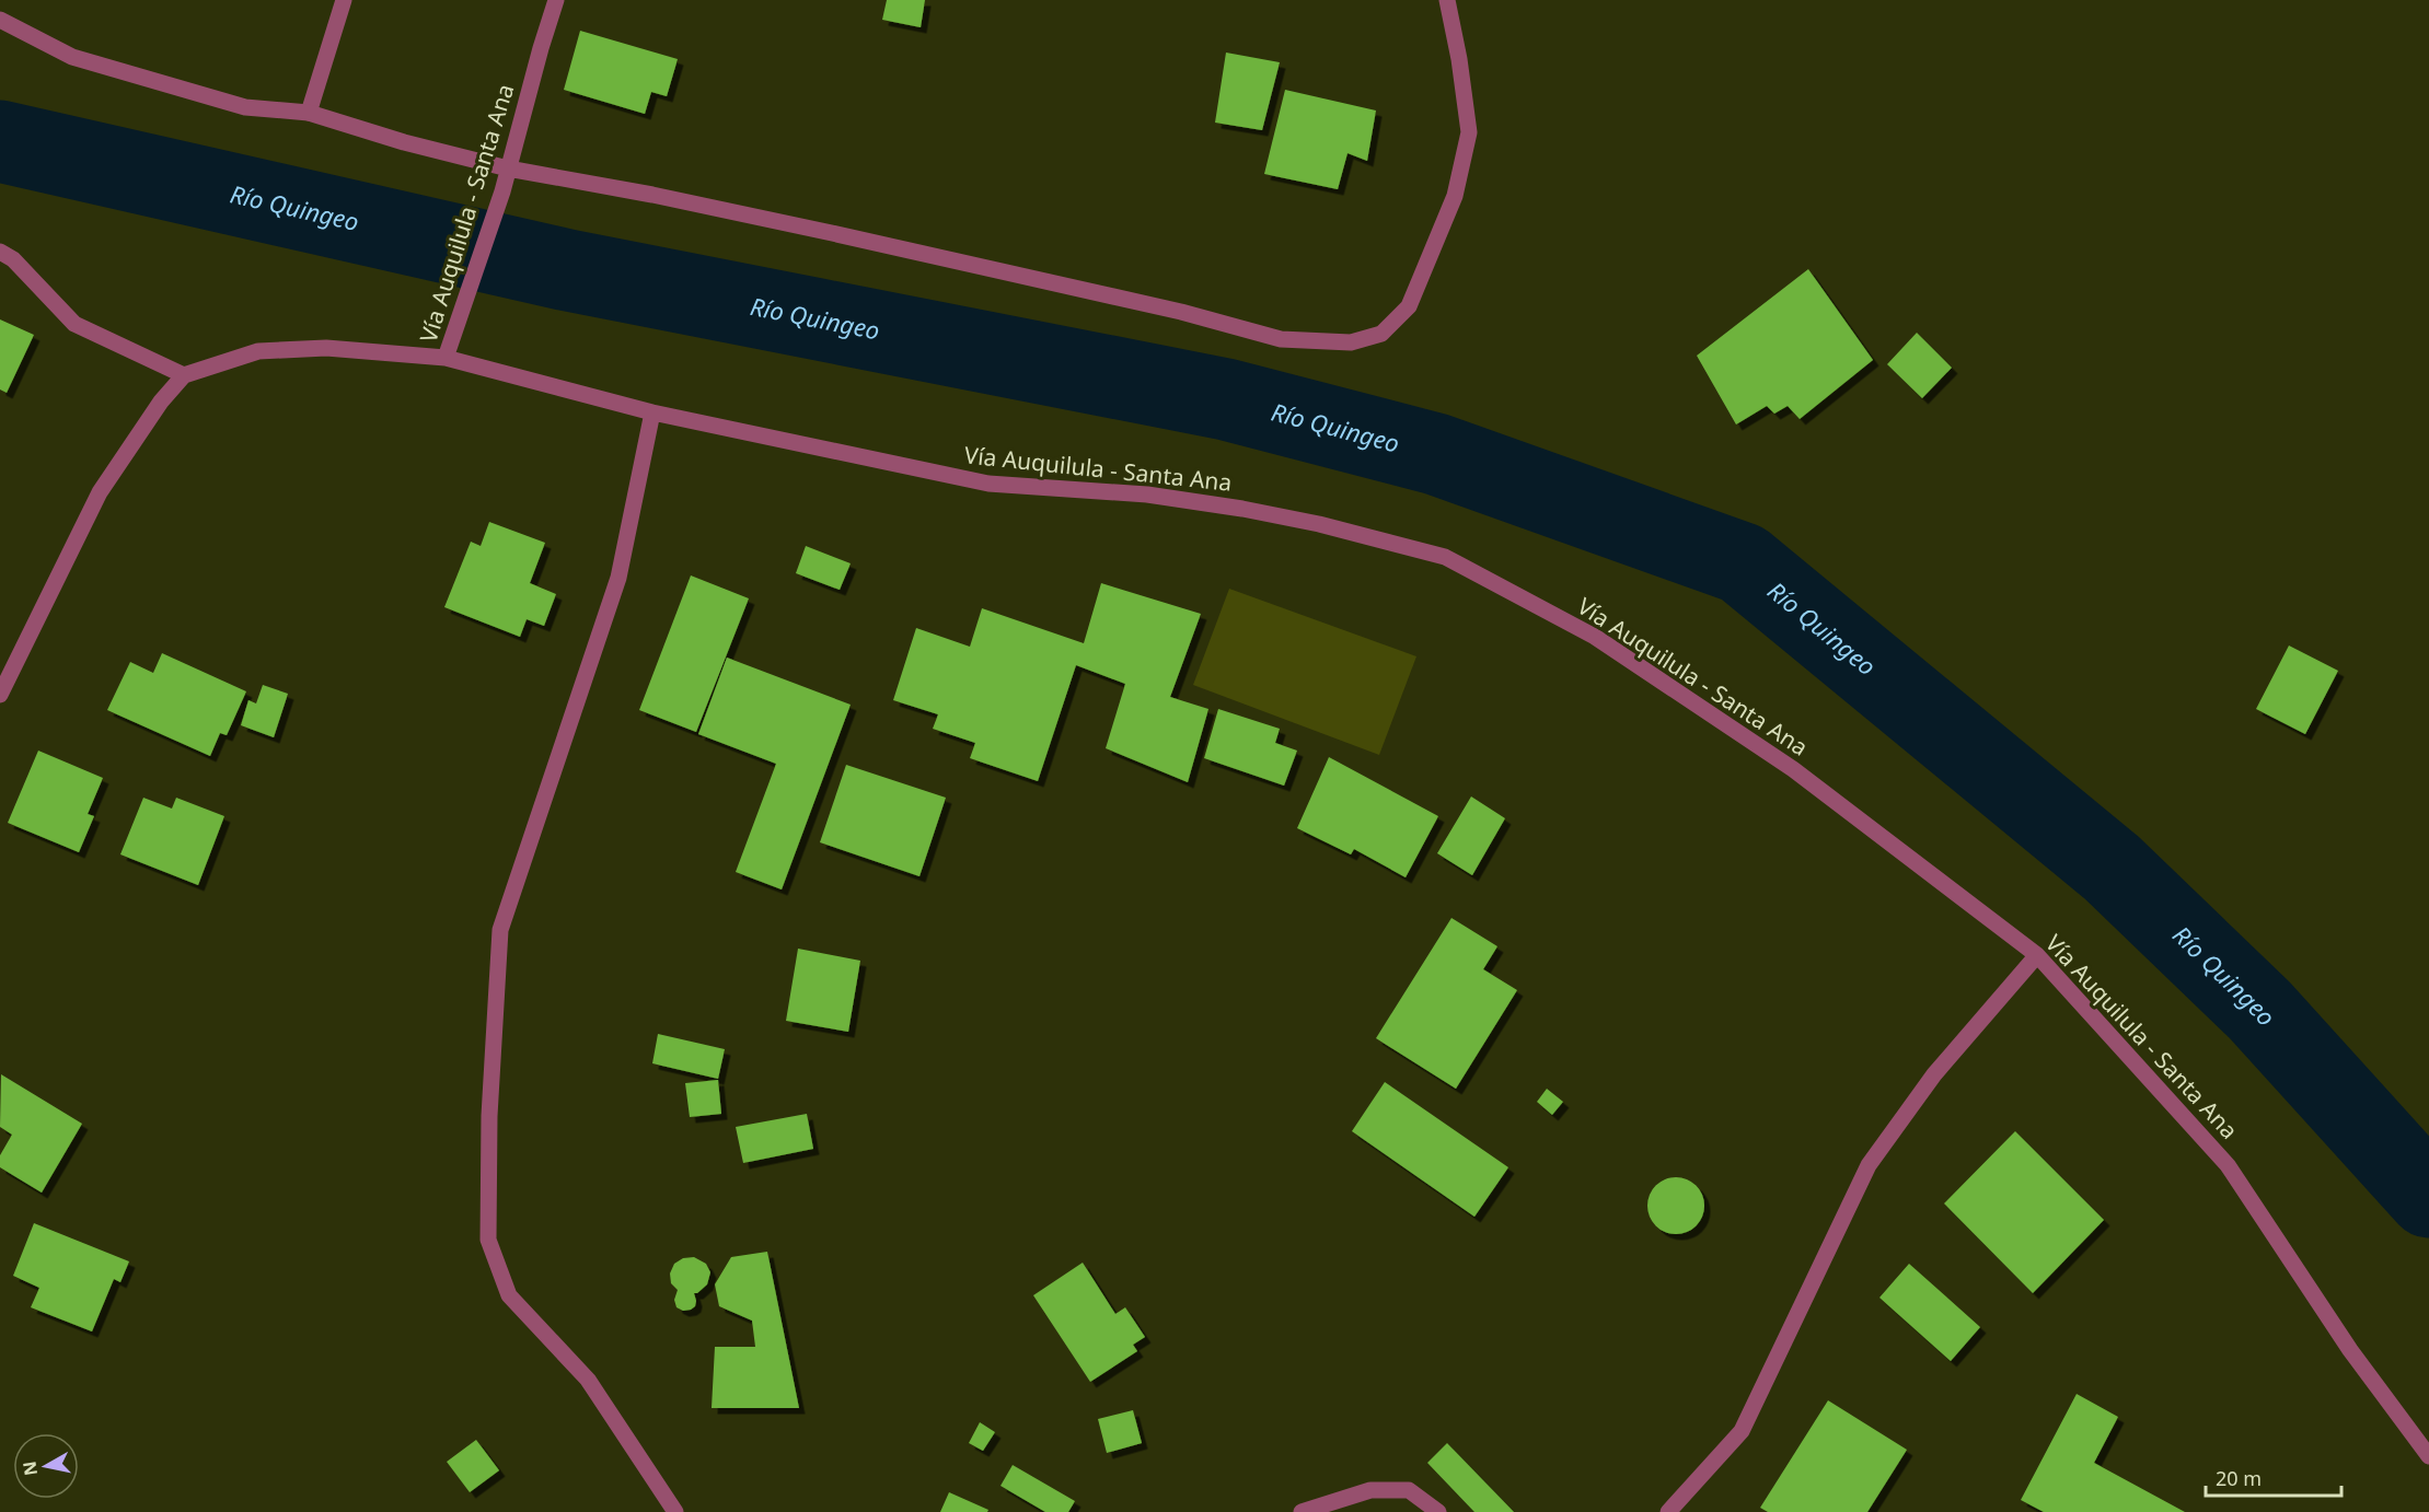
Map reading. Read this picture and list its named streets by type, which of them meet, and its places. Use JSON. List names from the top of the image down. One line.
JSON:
{"streets":{"street":["Vía Auquilula - Santa Ana"]},"water":["Río Quingeo"],"scale_bar":"20 m","north":"left"}
